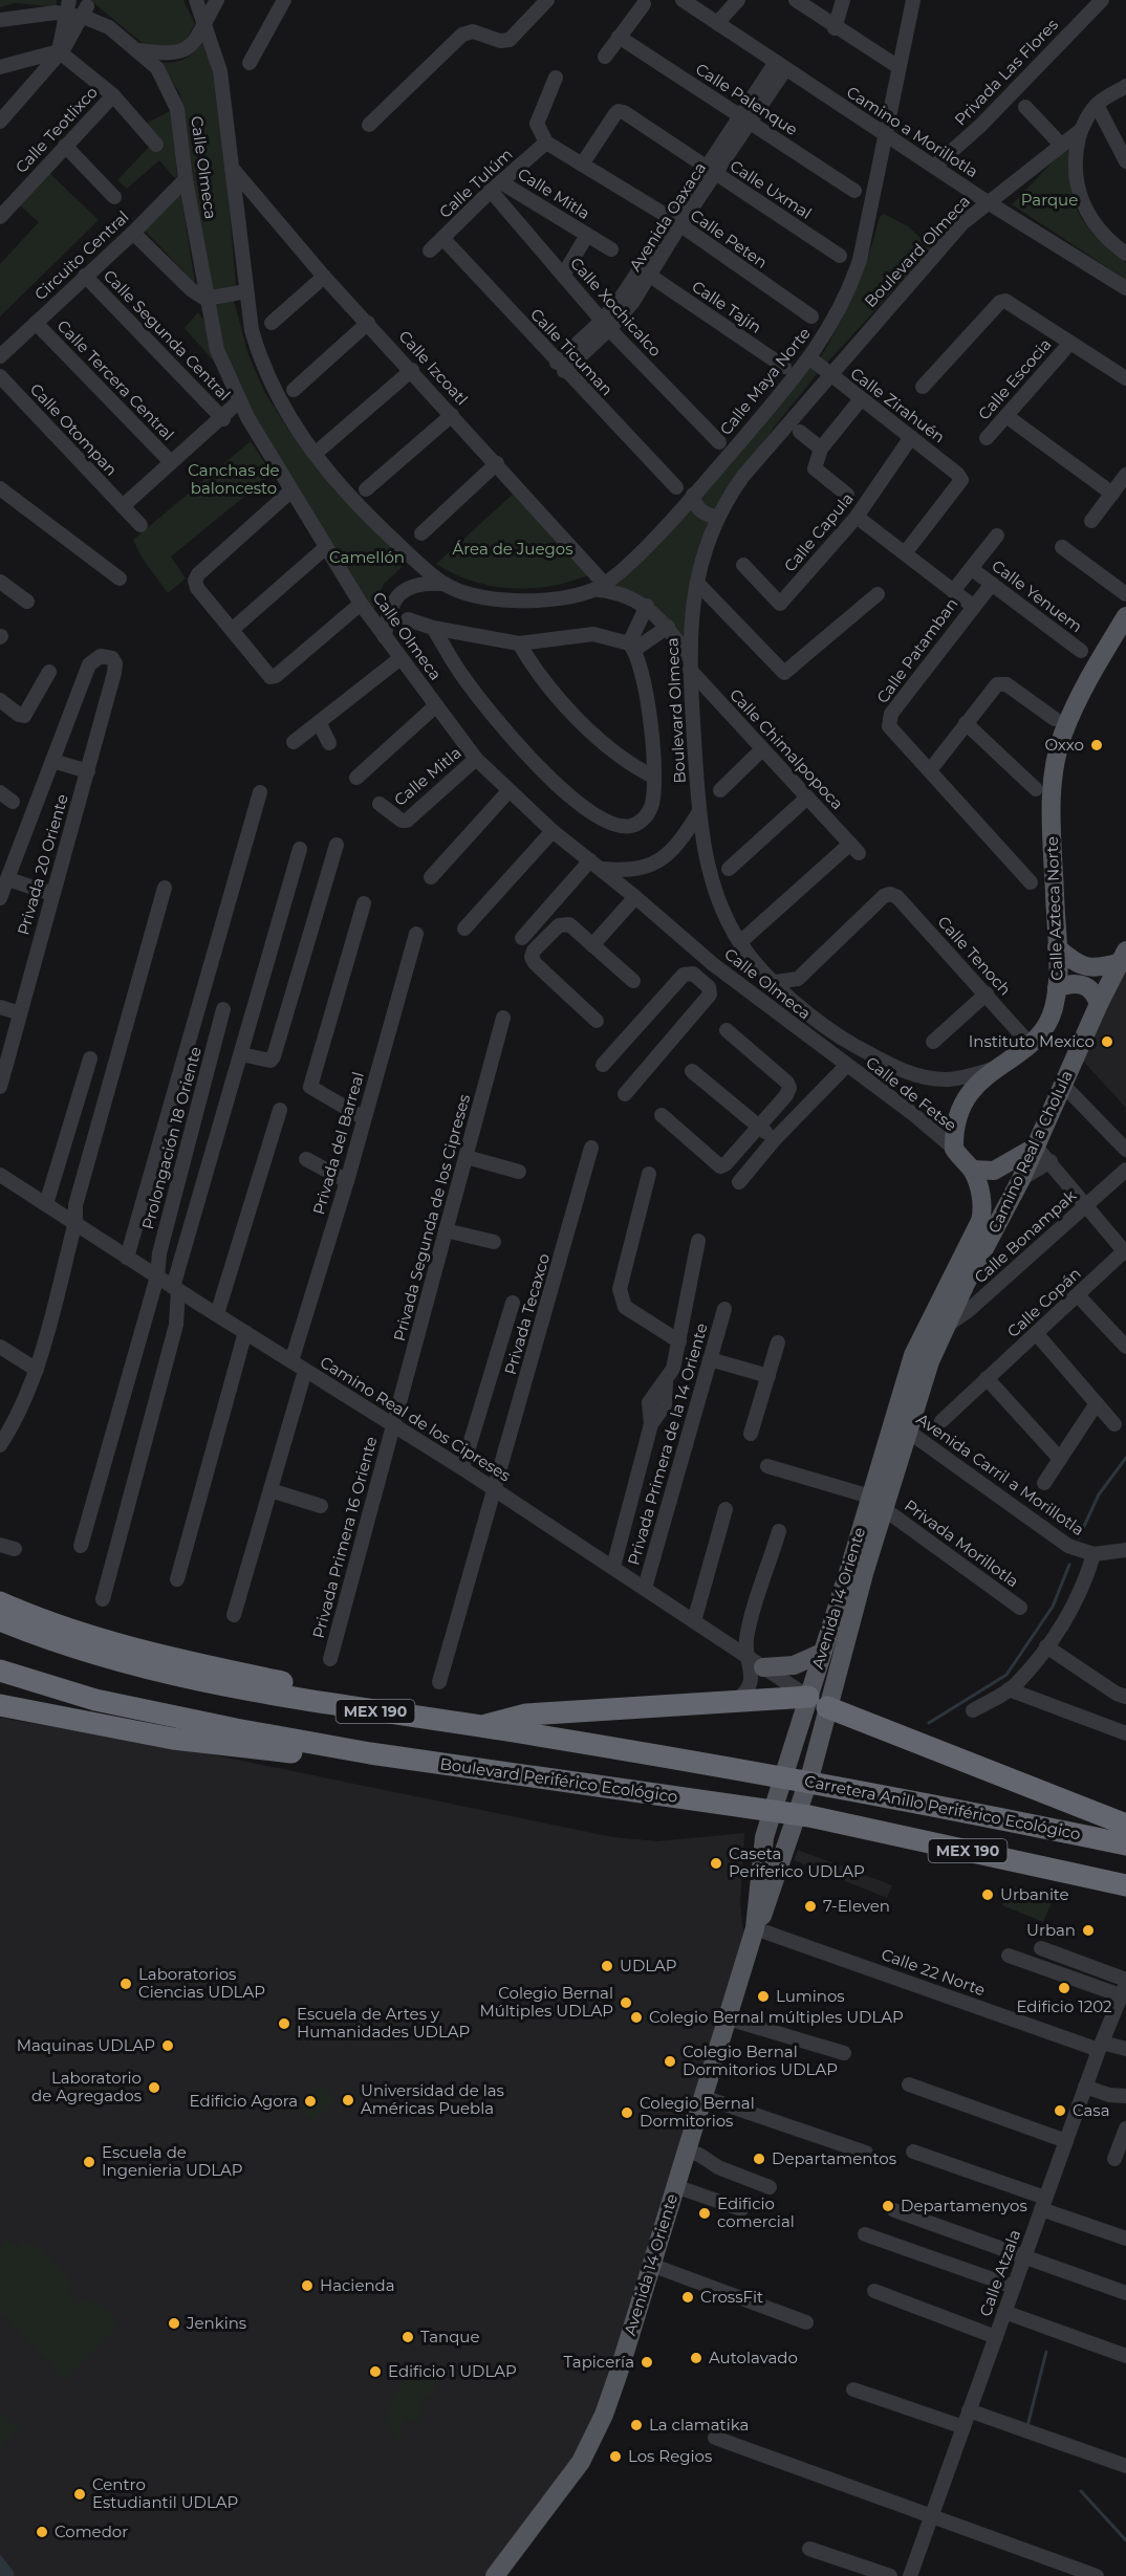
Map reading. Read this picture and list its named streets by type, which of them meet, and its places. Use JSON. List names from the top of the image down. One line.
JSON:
{"streets":{"highway":["MEX 190","Boulevard Periférico Ecológico","Carretera Anillo Periférico Ecológico"],"main road":["Calle Azteca Norte","Camino Real a Cholula","Avenida 14 Oriente"],"street":["Privada Las Flores","Calle Palenque","Calle Teotlixco","Camino a Morillotla","Calle Olmeca","Calle Tulúm","Calle Uxmal","Calle Mitla","Avenida Oaxaca","Calle Peten","Boulevard Olmeca","Circuito Central","Calle Xochicalco","Calle Tajín","Calle Segunda Central","Calle Ticuman","Calle Izcoatl","Calle Escocia","Calle Tercera Central","Calle Maya Norte","Calle Zirahuén","Calle Otompan","Calle Capula","Calle Yenuem","Calle Patamban","Calle Chimalpopoca","Privada 20 Oriente","Calle Tenoch","Calle de Fetse","Prolongación 18 Oriente","Privada del Barreal","Privada Segunda de los Cipreses","Calle Bonampak","Calle Copán","Privada Tecaxco","Camino Real de los Cipreses","Privada Primera de la 14 Oriente","Avenida Carril a Morillotla","Privada Primera 16 Oriente","Privada Morillotla","Calle 22 Norte","Calle Atzala"]},"crossings":[["Privada Las Flores","Camino a Morillotla"],["Calle Palenque","Avenida Oaxaca"],["Camino a Morillotla","Avenida Oaxaca"],["Camino a Morillotla","Boulevard Olmeca"],["Camino a Morillotla","Calle Maya Norte"],["Calle Olmeca","Calle Mitla"],["Calle Olmeca","Circuito Central"],["Calle Olmeca","Calle Izcoatl"],["Calle Olmeca","Calle Maya Norte"],["Calle Olmeca","Calle de Fetse"],["Calle Tulúm","Calle Mitla"],["Calle Tulúm","Calle Peten"],["Calle Tulúm","Calle Xochicalco"],["Calle Tulúm","Calle Ticuman"],["Calle Uxmal","Avenida Oaxaca"],["Calle Uxmal","Calle Peten"],["Calle Mitla","Calle Xochicalco"],["Avenida Oaxaca","Calle Peten"],["Avenida Oaxaca","Calle Xochicalco"],["Avenida Oaxaca","Calle Tajín"],["Avenida Oaxaca","Calle Ticuman"],["Boulevard Olmeca","Calle Zirahuén"],["Boulevard Olmeca","Calle Chimalpopoca"],["Boulevard Olmeca","Calle Azteca Norte"],["Boulevard Olmeca","Calle Tenoch"],["Circuito Central","Calle Segunda Central"],["Circuito Central","Calle Tercera Central"],["Calle Izcoatl","Calle Maya Norte"],["Calle Maya Norte","Calle Zirahuén"],["Calle Zirahuén","Calle Capula"],["Calle Zirahuén","Calle Patamban"],["Calle Capula","Calle Patamban"],["Calle Azteca Norte","Calle Tenoch"],["Calle Azteca Norte","Calle de Fetse"],["Prolongación 18 Oriente","Camino Real de los Cipreses"],["Privada del Barreal","Camino Real de los Cipreses"],["Camino Real a Cholula","Avenida 14 Oriente"],["Privada Segunda de los Cipreses","Camino Real de los Cipreses"],["Privada Segunda de los Cipreses","Privada Primera 16 Oriente"],["Calle Bonampak","Avenida 14 Oriente"],["Privada Tecaxco","Camino Real de los Cipreses"],["Camino Real de los Cipreses","Privada Primera de la 14 Oriente"],["Camino Real de los Cipreses","Privada Primera 16 Oriente"],["Camino Real de los Cipreses","Avenida 14 Oriente"],["Avenida Carril a Morillotla","Avenida 14 Oriente"],["Privada Morillotla","Avenida 14 Oriente"],["Avenida 14 Oriente","Calle 22 Norte"],["MEX 190","Boulevard Periférico Ecológico"],["MEX 190","Carretera Anillo Periférico Ecológico"],["Calle 22 Norte","Calle Atzala"]],"parks":["Parque","Canchas de baloncesto","Área de Juegos","Camellón"],"places":["Oxxo","Instituto Mexico","Caseta Periferico UDLAP","Urbanite","7-Eleven","Urban","UDLAP","Laboratorios Ciencias UDLAP","Edificio 1202","Luminos","Colegio Bernal Múltiples UDLAP","Colegio Bernal múltiples UDLAP","Escuela de Artes y Humanidades UDLAP","Maquinas UDLAP","Colegio Bernal Dormitorios UDLAP","Laboratorio de Agregados","Universidad de las Américas Puebla","Edificio Agora","Casa","Colegio Bernal Dormitorios","Departamentos","Escuela de Ingenieria UDLAP","Departamenyos","Edificio comercial","Hacienda","CrossFit","Jenkins","Tanque","Autolavado","Tapicería","Edificio 1 UDLAP","La clamatika","Los Regios","Centro Estudiantil UDLAP","Comedor"]}
